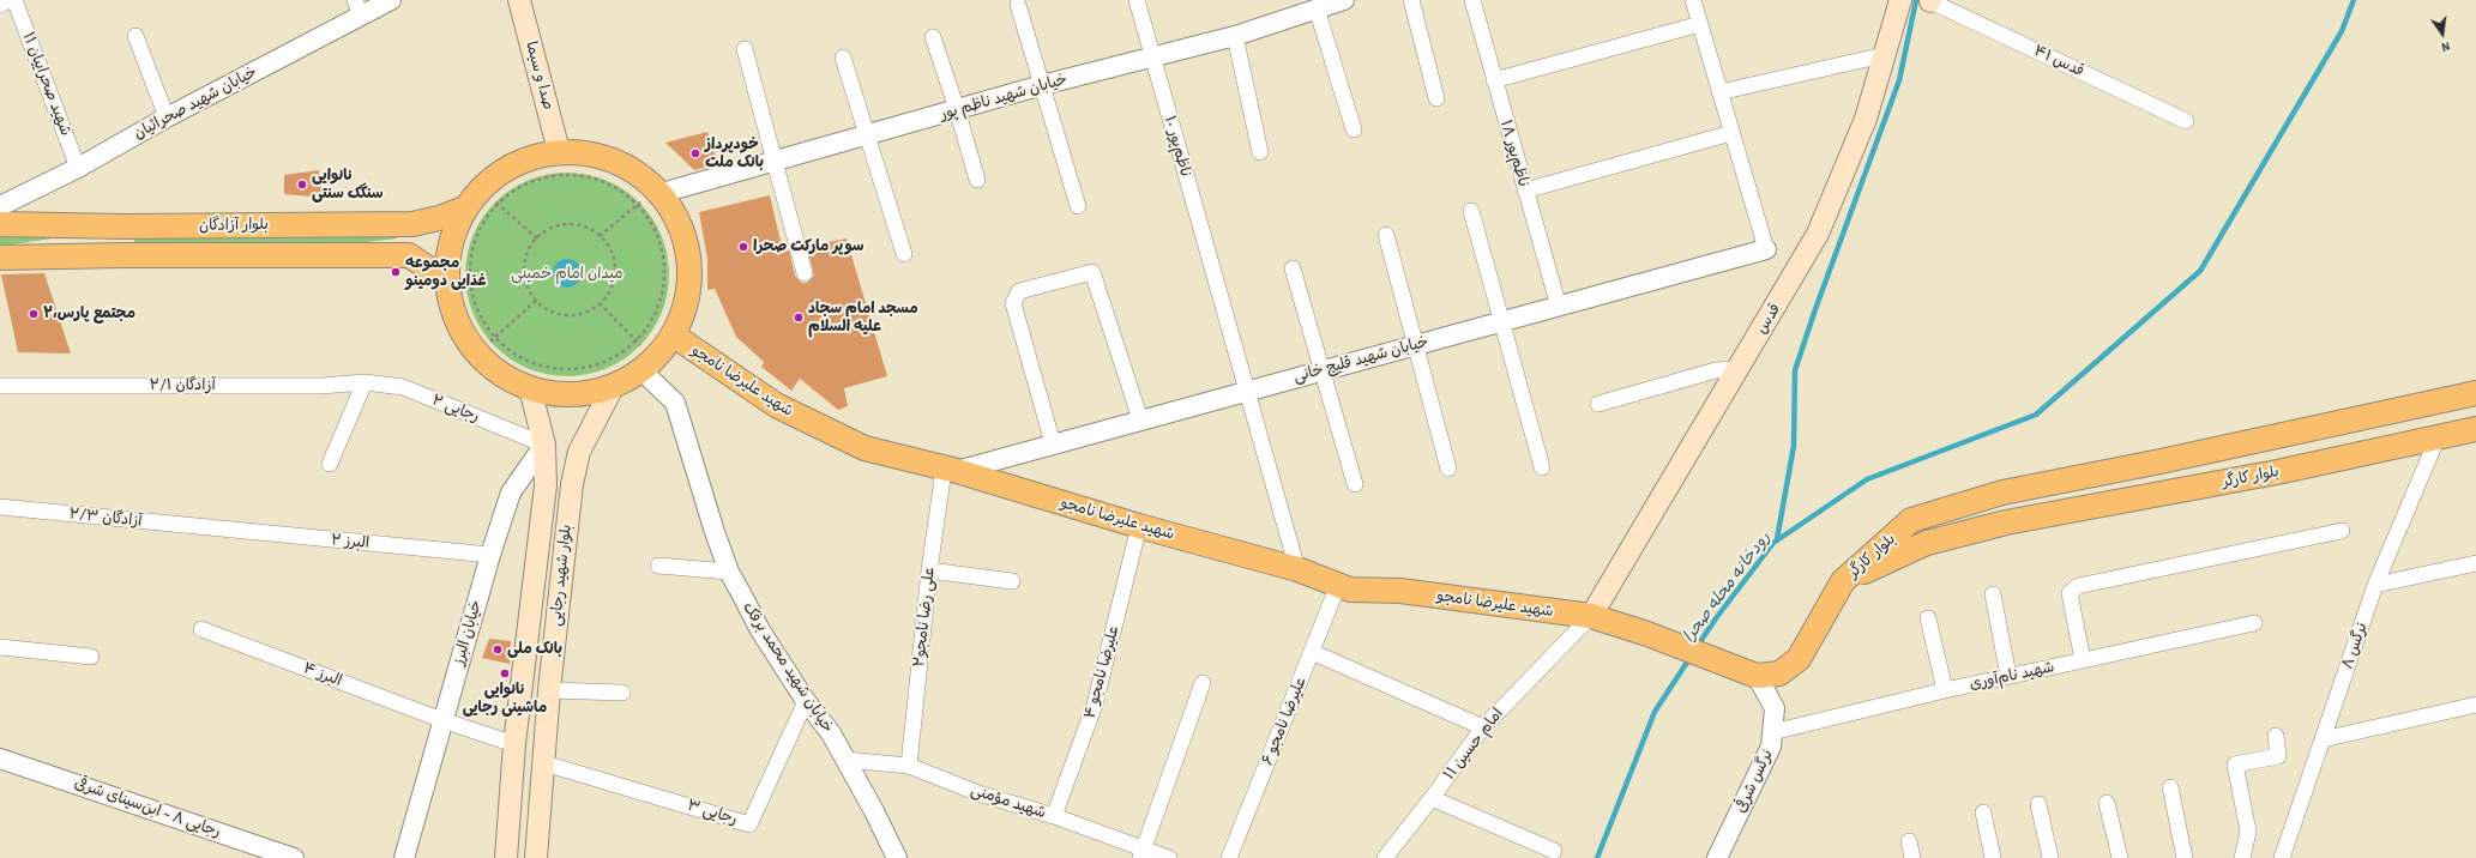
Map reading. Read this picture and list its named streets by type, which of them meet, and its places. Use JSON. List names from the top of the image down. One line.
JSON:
{"streets":{"main road":["صدا و سیما","بلوار آزادگان","قدس","شهید علیرضا نامجو","بلوار کارگر","بلوار شهید رجایی"],"street":["قدس ۴۱","شهید صحراییان ۱۱","خیابان شهید ناظم پور","خیابان شهید صحرائیان","ناظم‌پور ۱۰","ناظم‌پور ۱۸","خیابان شهید قلیچ خانی","آزادگان ۲/۱","رجایی ۲","آزادگان ۲/۳","البرز ۲","علی رضا نامجو۲","خیابان البرز","نرگس ۸","خیابان شهید محمد برفک","علیرضا نامجو ۴","البرز ۴","شهید نام‌آوری","علیرضا نامجو ۶","امام حسین ۱۱","نرگس شرقی","شهید مؤمنی","رجایی ۸ - ابن‌سینای شرقی","رجایی ۳"]},"crossings":[["شهید صحراییان ۱۱","خیابان شهید صحرائیان"],["خیابان شهید ناظم پور","ناظم‌پور ۱۰"],["ناظم‌پور ۱۰","خیابان شهید قلیچ خانی"],["ناظم‌پور ۱۰","شهید علیرضا نامجو"],["ناظم‌پور ۱۸","خیابان شهید قلیچ خانی"],["قدس","شهید علیرضا نامجو"],["قدس","امام حسین ۱۱"],["خیابان شهید قلیچ خانی","شهید علیرضا نامجو"],["خیابان شهید قلیچ خانی","علی رضا نامجو۲"],["شهید علیرضا نامجو","علی رضا نامجو۲"],["شهید علیرضا نامجو","علیرضا نامجو ۴"],["شهید علیرضا نامجو","علیرضا نامجو ۶"],["شهید علیرضا نامجو","امام حسین ۱۱"],["شهید علیرضا نامجو","نرگس شرقی"],["آزادگان ۲/۱","رجایی ۲"],["رجایی ۲","بلوار شهید رجایی"],["رجایی ۲","خیابان البرز"],["بلوار کارگر","نرگس ۸"],["آزادگان ۲/۳","البرز ۲"],["البرز ۲","خیابان البرز"],["بلوار شهید رجایی","خیابان البرز"],["بلوار شهید رجایی","البرز ۴"],["بلوار شهید رجایی","رجایی ۳"],["علی رضا نامجو۲","شهید مؤمنی"],["خیابان البرز","البرز ۴"],["خیابان شهید محمد برفک","شهید مؤمنی"],["خیابان شهید محمد برفک","رجایی ۳"],["علیرضا نامجو ۴","شهید مؤمنی"],["شهید نام‌آوری","نرگس شرقی"]],"water":["رودخانه محله صحرا"],"parks":["میدان امام خمینی"],"places":["خودپرداز بانک ملت","نانوایی سنگک سنتی","سوپر مارکت صحرا","مجموعه غذایى دومینو","۲،مجتمع پارس","مسجد امام سجاد علیه السلام","بانک ملی","نانوایی ماشینی رجایی"],"north":"bottom"}
